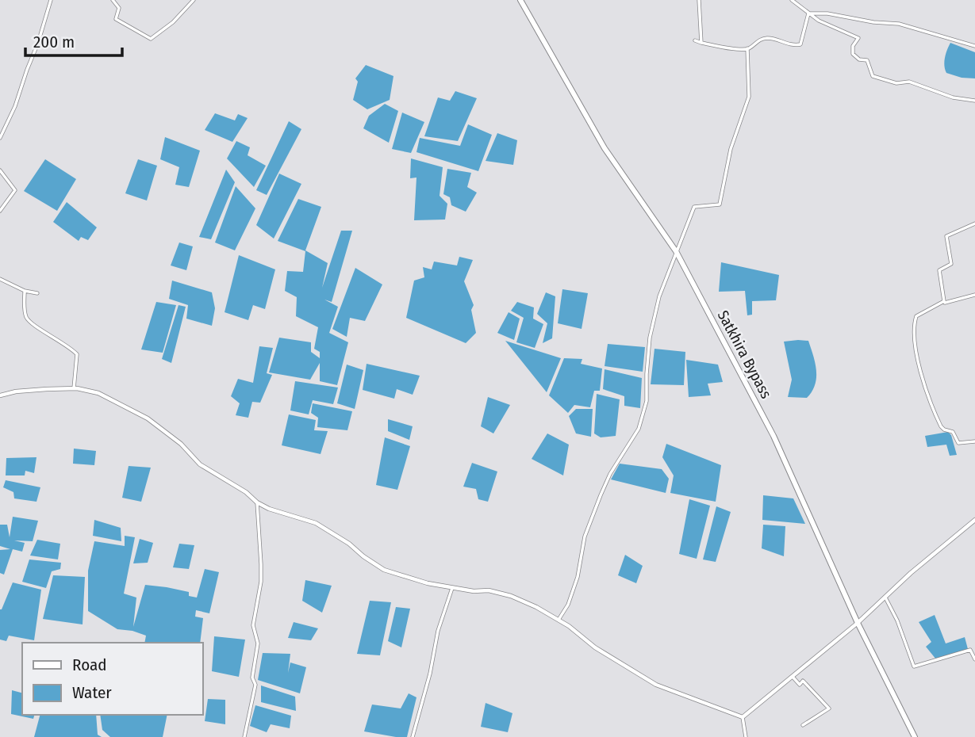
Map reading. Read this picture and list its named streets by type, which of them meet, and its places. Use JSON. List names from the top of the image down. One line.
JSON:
{"streets":{"highway":["Satkhira Bypass"]},"legend":["Road","Water"],"scale_bar":"200 m"}
